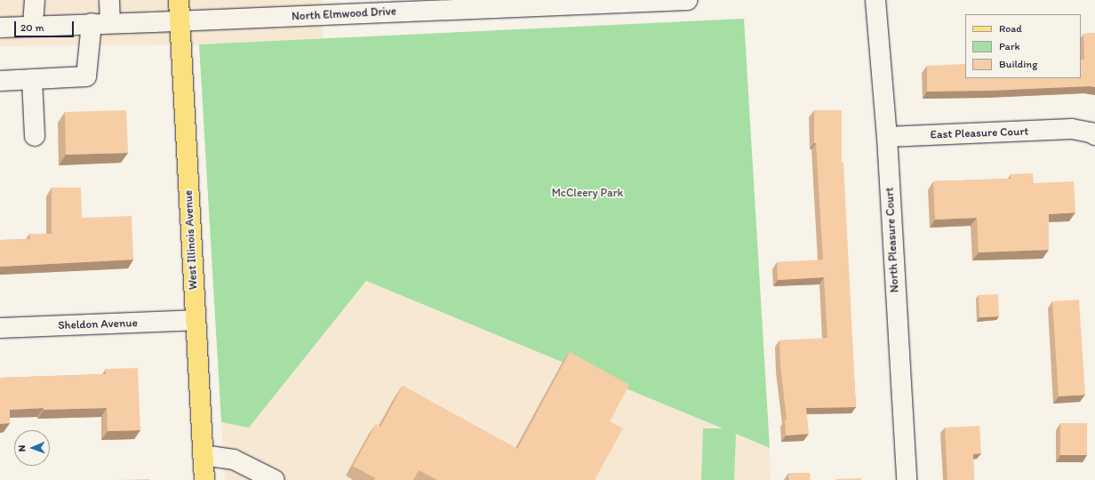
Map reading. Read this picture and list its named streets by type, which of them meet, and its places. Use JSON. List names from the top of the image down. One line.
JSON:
{"streets":{"main road":["West Illinois Avenue"],"street":["North Elmwood Drive","East Pleasure Court","North Pleasure Court","Sheldon Avenue"]},"crossings":[["North Elmwood Drive","West Illinois Avenue"],["East Pleasure Court","North Pleasure Court"],["West Illinois Avenue","Sheldon Avenue"]],"parks":["McCleery Park"],"legend":["Road","Park","Building"],"scale_bar":"20 m","north":"left"}
